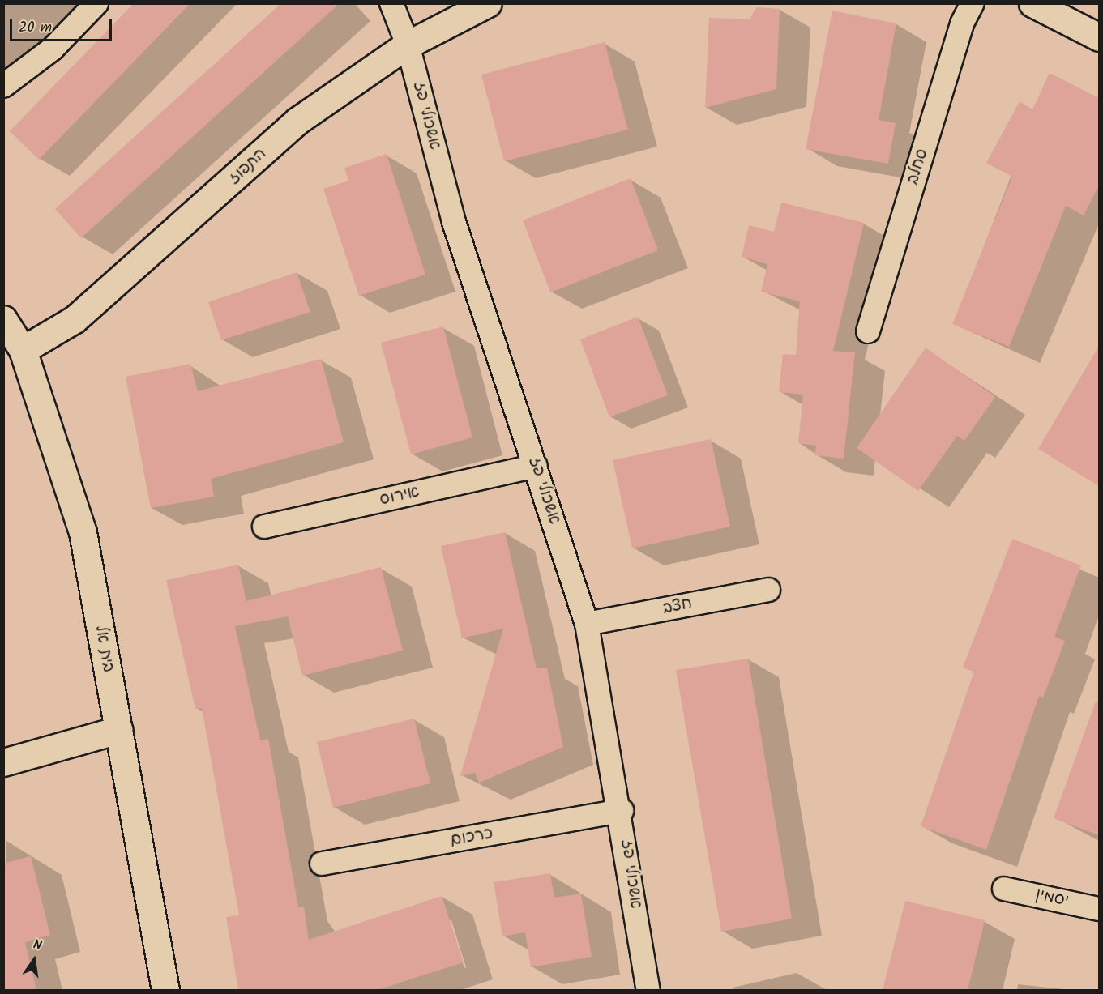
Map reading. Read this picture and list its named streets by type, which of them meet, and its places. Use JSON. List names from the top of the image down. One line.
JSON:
{"streets":{"street":["אשכולי פז","התפוז","סחלב","אירוס","חצב","בית אל","כרכום","יסמין"]},"crossings":[["אשכולי פז","התפוז"],["אשכולי פז","אירוס"],["אשכולי פז","חצב"],["אשכולי פז","כרכום"],["התפוז","בית אל"]],"scale_bar":"20 m","north":"top"}
